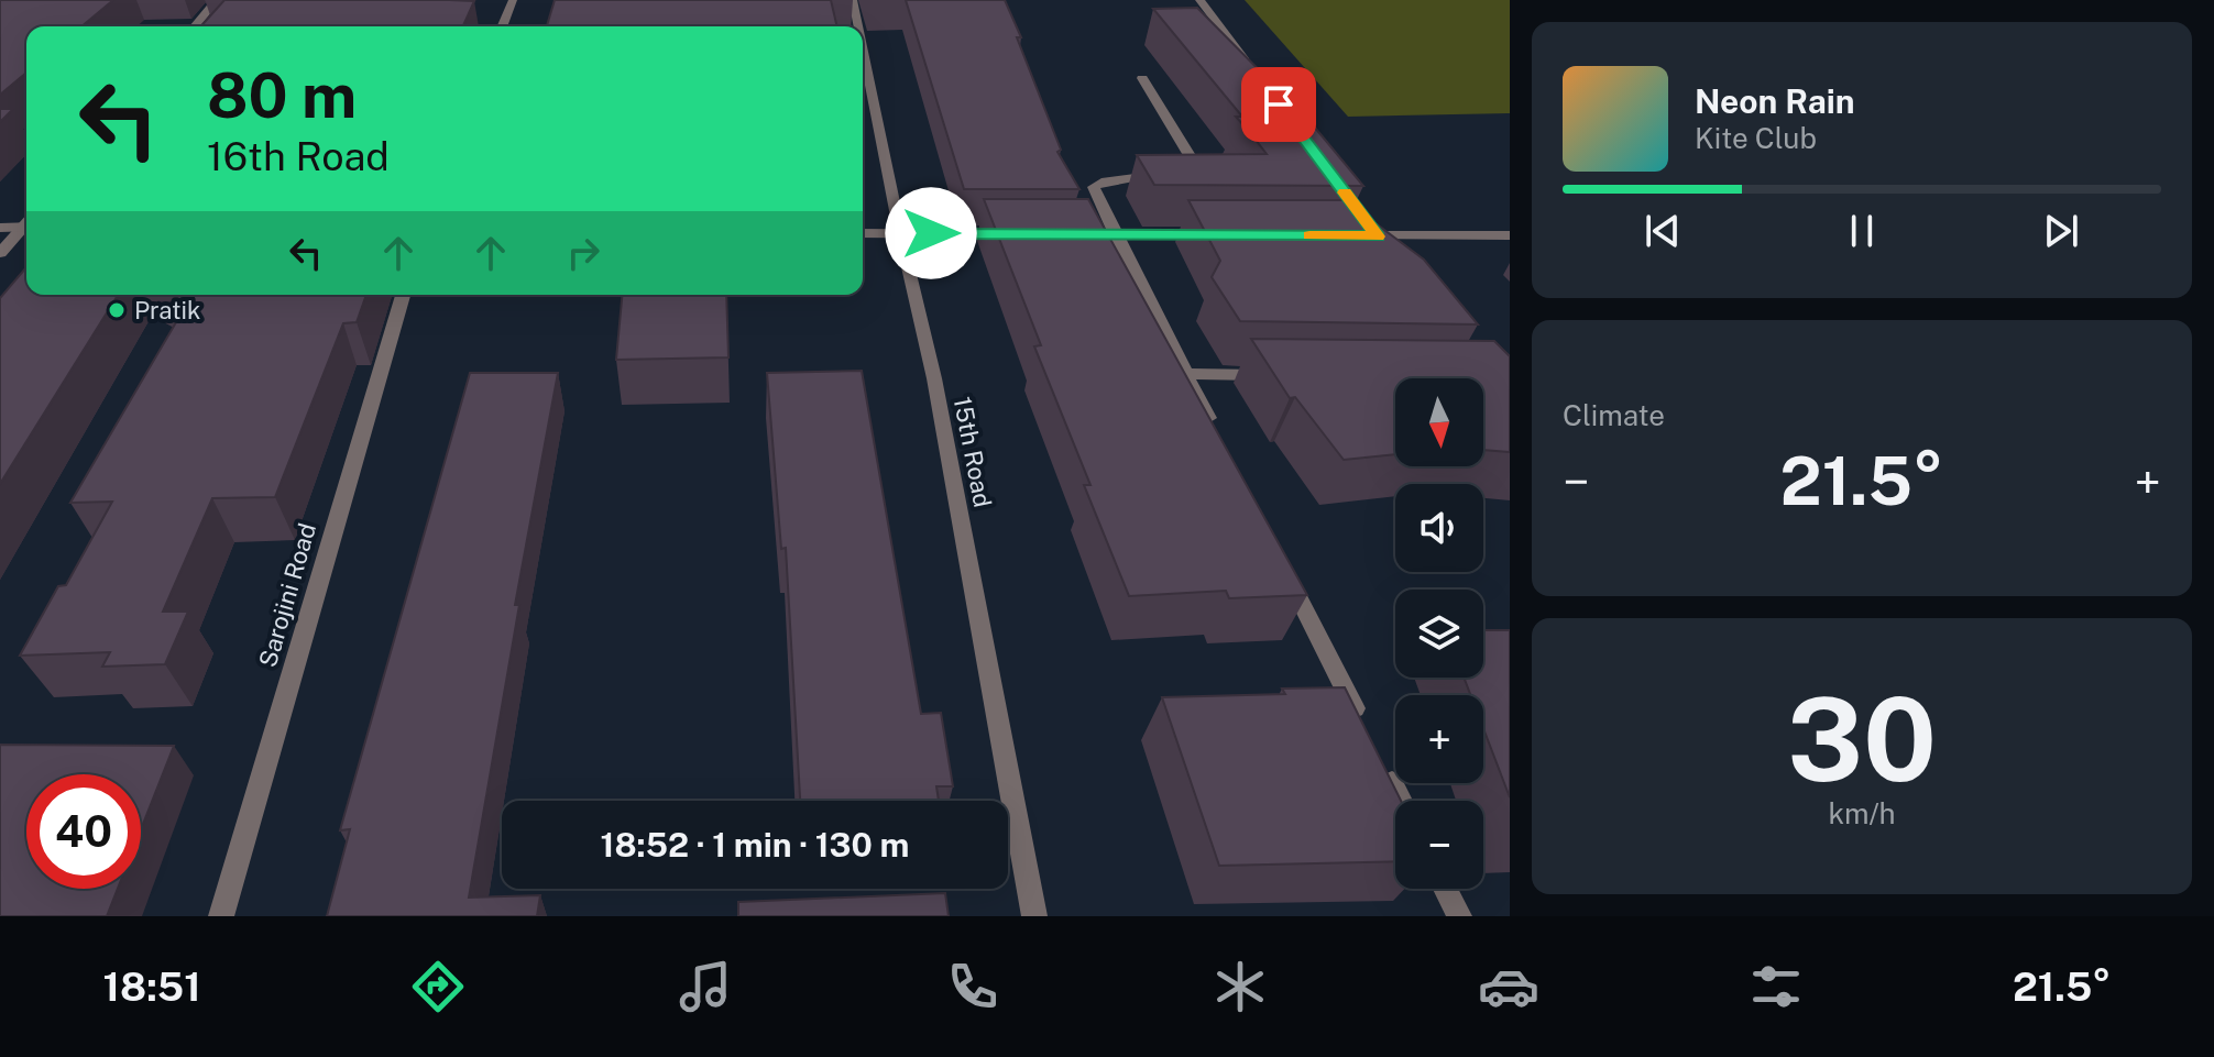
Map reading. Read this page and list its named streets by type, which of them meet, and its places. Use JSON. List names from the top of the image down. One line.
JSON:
{"streets":{"street":["15th Road","Sarojini Road"]},"places":["Pratik"],"north":"bottom","page":{"turn":["80 m","16th Road"],"song":["Neon Rain","Kite Club"],"tile":["Climate",["30","km/h"]],"map_buttons":["+","−"],"heat":["−","21.5°","+"],"limit":"40","trip":"18:52 · 1 min · 130 m","tabs":["18:51","21.5°"]}}
